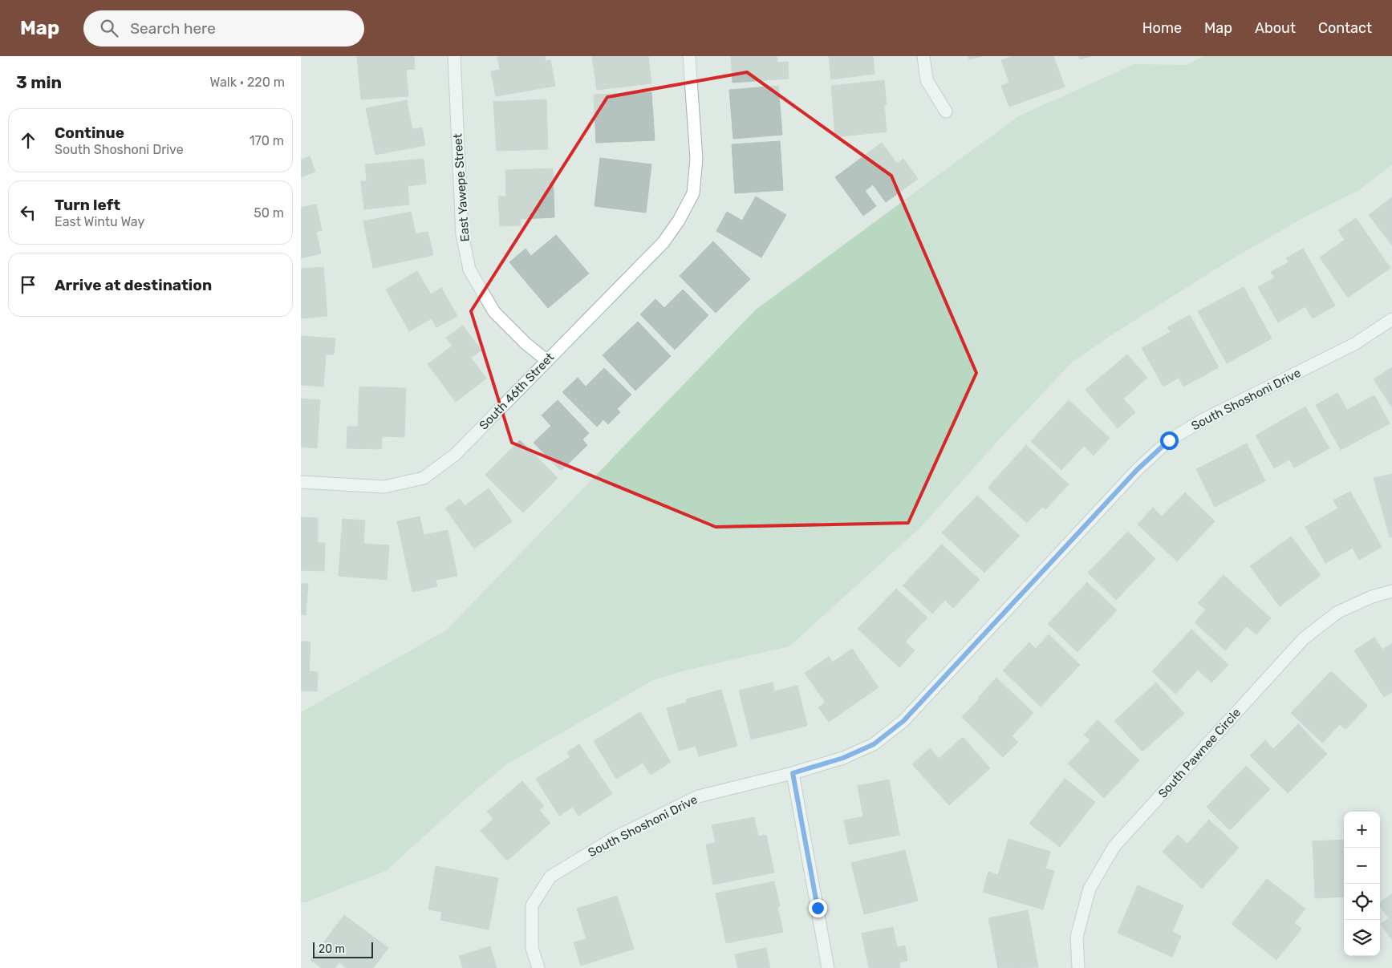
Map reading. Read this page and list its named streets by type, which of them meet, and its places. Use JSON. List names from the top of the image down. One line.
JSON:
{"streets":{"street":["East Yawepe Street","South 46th Street","South Shoshoni Drive","South Pawnee Circle"]},"crossings":[["East Yawepe Street","South 46th Street"]],"scale_bar":"20 m","page":{"header":"Map","search":"Search here","nav":["Home","Map","About","Contact"],"heading":["3 min","Walk · 220 m"],"list":[["Continue","South Shoshoni Drive","170 m"],["Turn left","East Wintu Way","50 m"],"Arrive at destination"],"map_buttons":["+","−"],"scale":"20 m"}}
